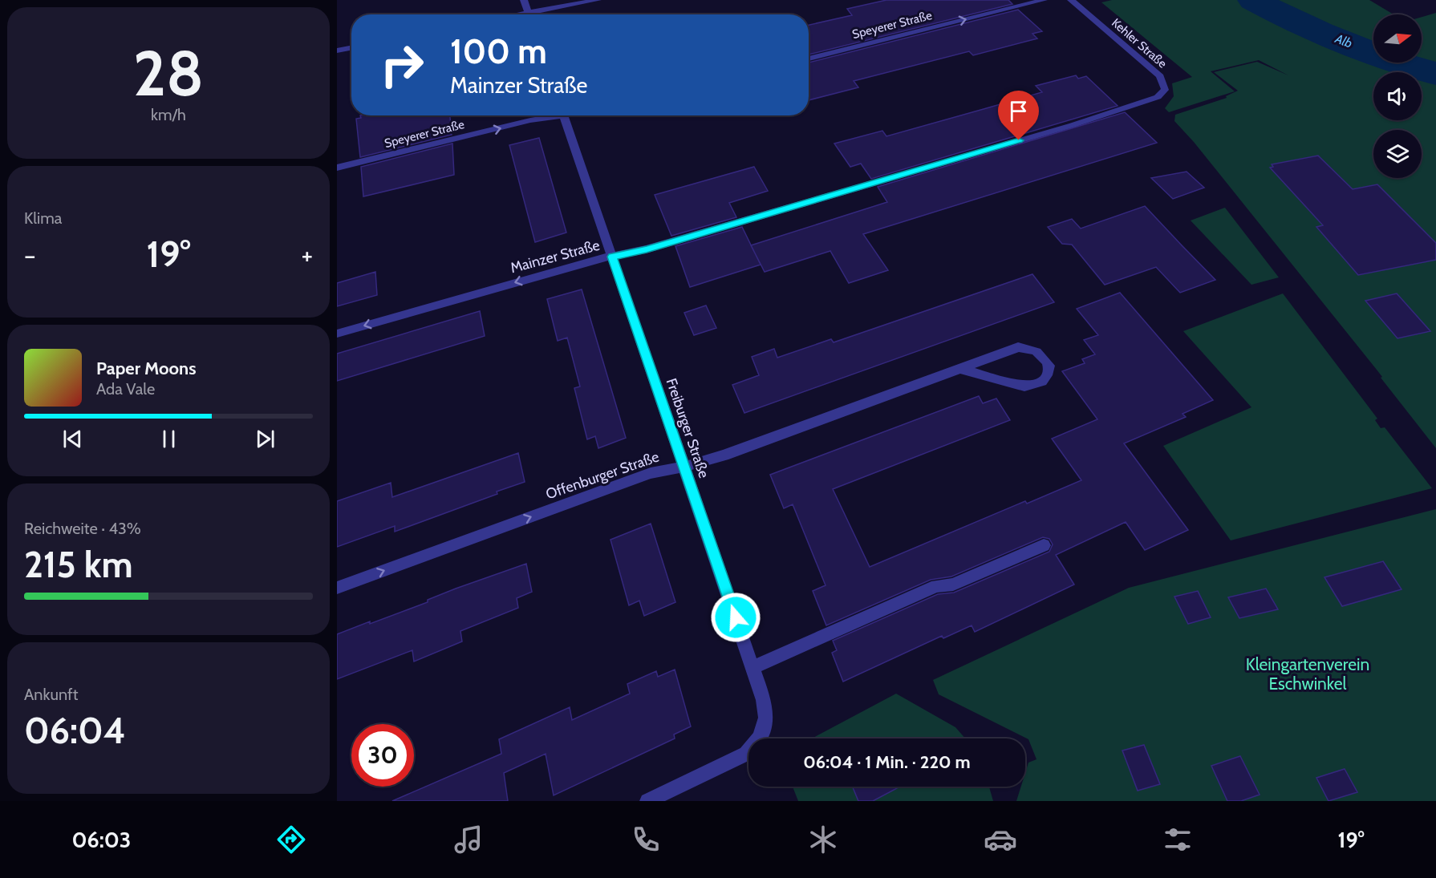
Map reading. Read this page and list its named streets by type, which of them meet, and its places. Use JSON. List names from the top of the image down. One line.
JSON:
{"streets":{"street":["Speyerer Straße","Kehler Straße","Mainzer Straße","Freiburger Straße","Offenburger Straße"]},"crossings":[["Kehler Straße","Mainzer Straße"],["Mainzer Straße","Freiburger Straße"],["Freiburger Straße","Offenburger Straße"]],"one_way":["Speyerer Straße","Offenburger Straße"],"water":["Alb"],"parks":["Kleingartenverein Eschwinkel"],"north":"right","page":{"tile":[["28","km/h"],"Klima",["Reichweite · 43%","215 km"],["Ankunft","06:04"]],"turn":["100 m","Mainzer Straße"],"heat":["−","19°","+"],"song":["Paper Moons","Ada Vale"],"limit":"30","trip":"06:04 · 1 Min. · 220 m","tabs":["06:03","19°"]}}
